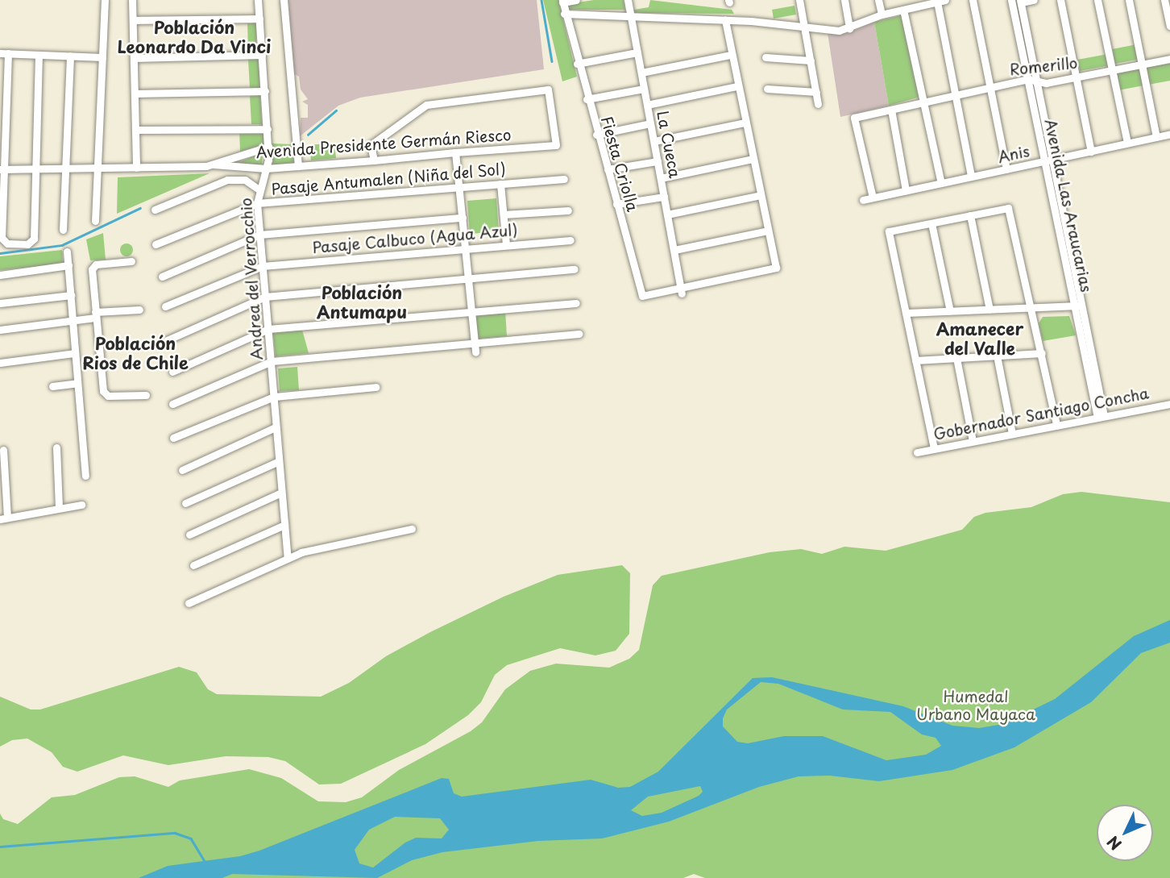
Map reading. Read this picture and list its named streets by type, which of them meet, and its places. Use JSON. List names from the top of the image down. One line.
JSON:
{"streets":{"street":["Romerillo","Avenida Presidente Germán Riesco","La Cueca","Anis","Fiesta Criolla","Pasaje Antumalen (Niña del Sol)","Avenida Las Araucarias","Pasaje Calbuco (Agua Azul)","Andrea del Verrocchio","Gobernador Santiago Concha"]},"crossings":[["Romerillo","Anis"],["Romerillo","Avenida Las Araucarias"],["Avenida Presidente Germán Riesco","Andrea del Verrocchio"],["La Cueca","Fiesta Criolla"],["Anis","Avenida Las Araucarias"],["Pasaje Antumalen (Niña del Sol)","Andrea del Verrocchio"],["Avenida Las Araucarias","Gobernador Santiago Concha"],["Pasaje Calbuco (Agua Azul)","Andrea del Verrocchio"]],"districts":["Población Leonardo Da Vinci","Población Antumapu","Amanecer del Valle","Población Rios de Chile"],"parks":["Humedal Urbano Mayaca"],"north":"bottom left"}
